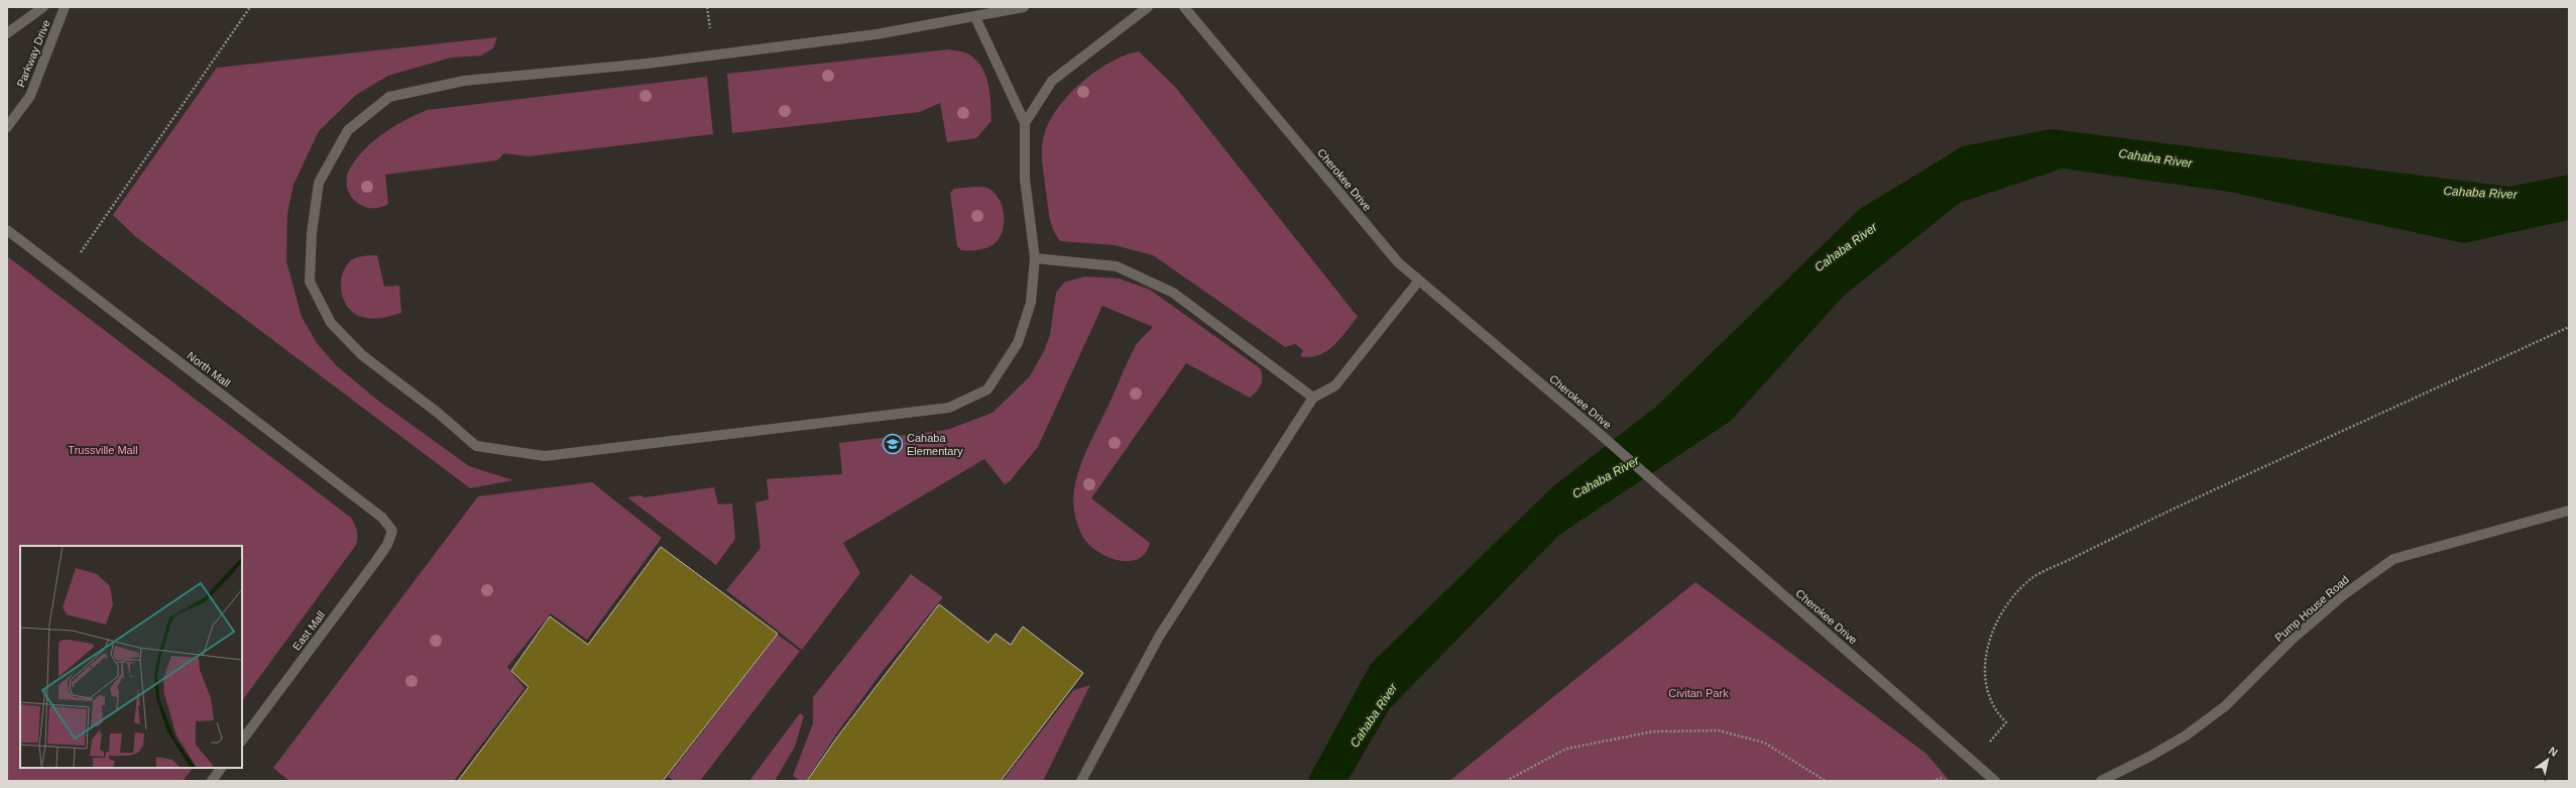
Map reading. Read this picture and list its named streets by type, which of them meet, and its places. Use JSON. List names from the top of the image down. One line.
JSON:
{"streets":{"street":["Parkway Drive","Cherokee Drive","North Mall","Pump House Road","East Mall"]},"crossings":[["North Mall","East Mall"]],"water":["Cahaba River"],"parks":["Trussville Mall","Civitan Park"],"places":{"school or university":["Cahaba Elementary"]},"north":"top right"}
